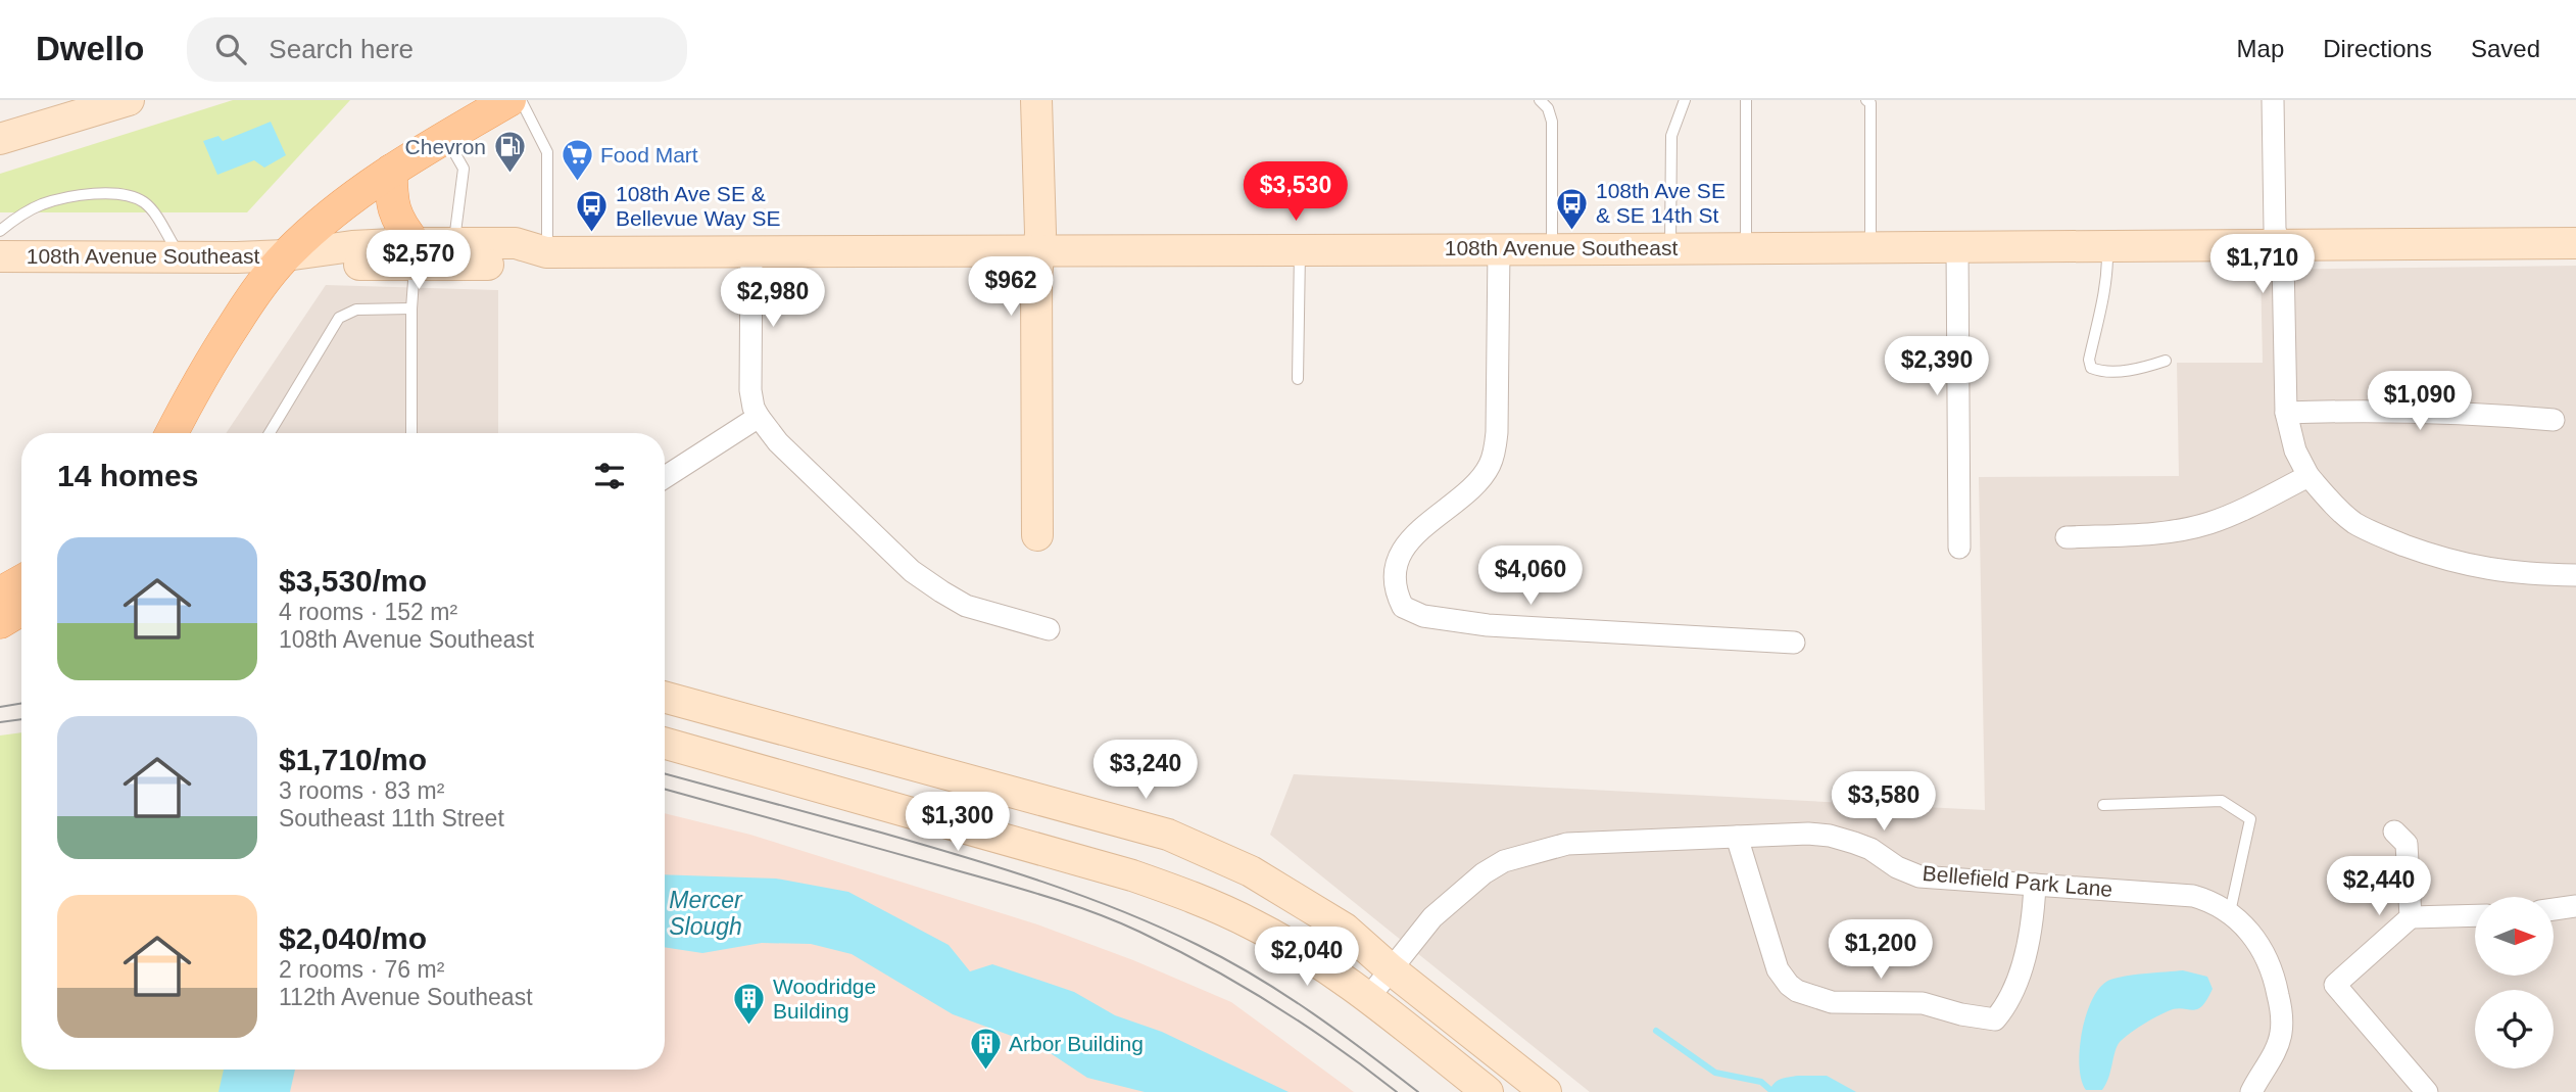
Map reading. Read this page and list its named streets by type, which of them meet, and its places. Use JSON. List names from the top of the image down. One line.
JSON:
{"streets":{"street":["108th Avenue Southeast","Bellefield Park Lane"]},"water":["Mercer Slough"],"places":{"fuel station":["Chevron"],"supermarket":["Food Mart"],"bus stop":["108th Ave SE & SE 14th St","108th Ave SE & Bellevue Way SE"],"building":["Woodridge Building","Arbor Building"]},"north":"right","page":{"header":"Dwello","search":"Search here","nav":["Map","Directions","Saved"],"price":["$3,530","$2,570","$1,710","$962","$2,980","$2,390","$1,090","$4,060","$3,240","$3,580","$1,300","$2,440","$1,200","$2,040"],"heading":"14 homes","list":[{"name":"$3,530/mo","note":"4 rooms · 152 m² · 108th Avenue Southeast"},{"name":"$1,710/mo","note":"3 rooms · 83 m² · Southeast 11th Street"},{"name":"$2,040/mo","note":"2 rooms · 76 m² · 112th Avenue Southeast"}]}}
